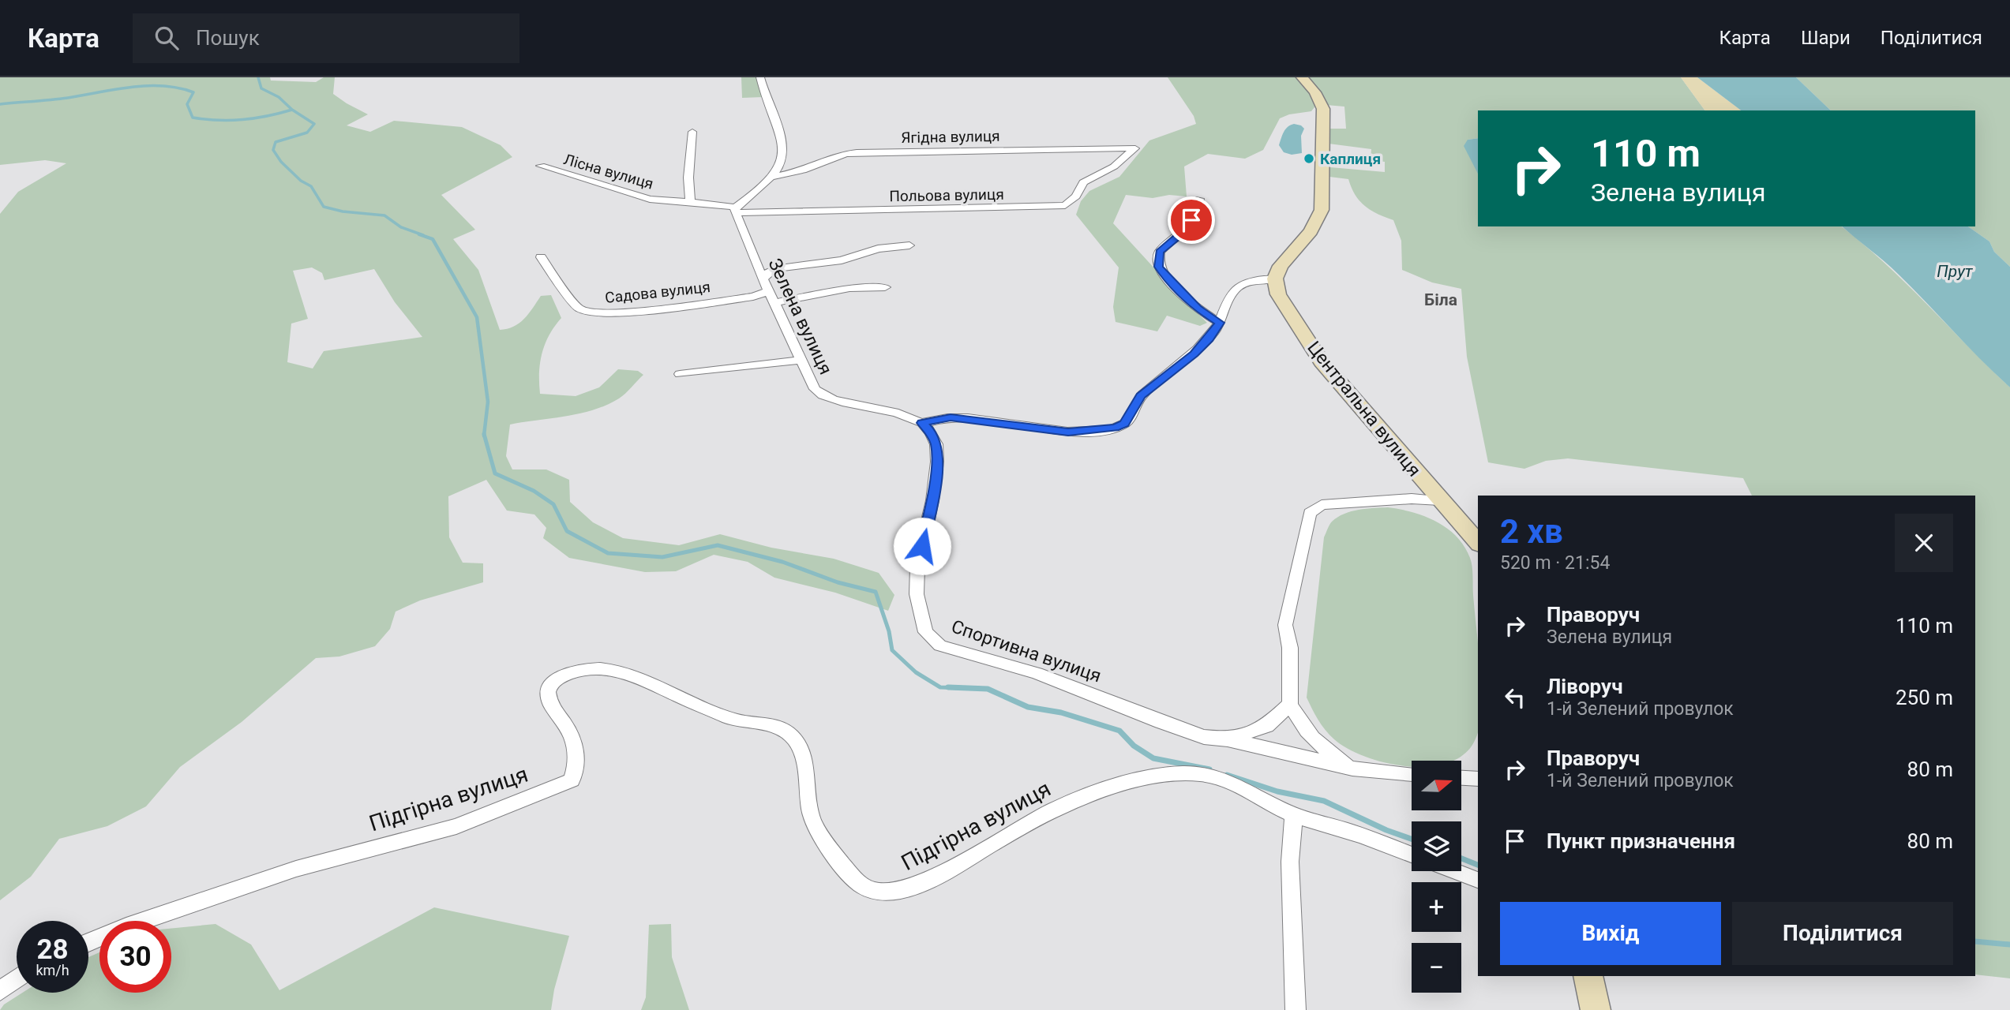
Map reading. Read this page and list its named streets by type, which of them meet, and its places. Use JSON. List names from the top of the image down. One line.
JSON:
{"streets":{"main road":["Центральна вулиця"],"street":["Ягідна вулиця","Лісна вулиця","Польова вулиця","Садова вулиця","Зелена вулиця","Спортивна вулиця","Підгірна вулиця"]},"crossings":[["Ягідна вулиця","Польова вулиця"],["Лісна вулиця","Польова вулиця"],["Лісна вулиця","Зелена вулиця"],["Польова вулиця","Зелена вулиця"],["Садова вулиця","Зелена вулиця"],["Зелена вулиця","Спортивна вулиця"]],"districts":["Біла"],"water":["Прут"],"places":["Каплиця"],"north":"right","page":{"header":"Карта","search":"Пошук","nav":["Карта","Шари","Поділитися"],"turn":["110 m","Зелена вулиця"],"heading":["2 хв","520 m · 21:54"],"list":[{"name":"Праворуч","note":"Зелена вулиця","value":"110 m"},{"name":"Ліворуч","note":"1-й Зелений провулок","value":"250 m"},{"name":"Праворуч","note":"1-й Зелений провулок","value":"80 m"},{"name":"Пункт призначення","value":"80 m"}],"map_buttons":["+","−"],"buttons":["Вихід","Поділитися"],"speed":"28 km/h","limit":"30"}}
